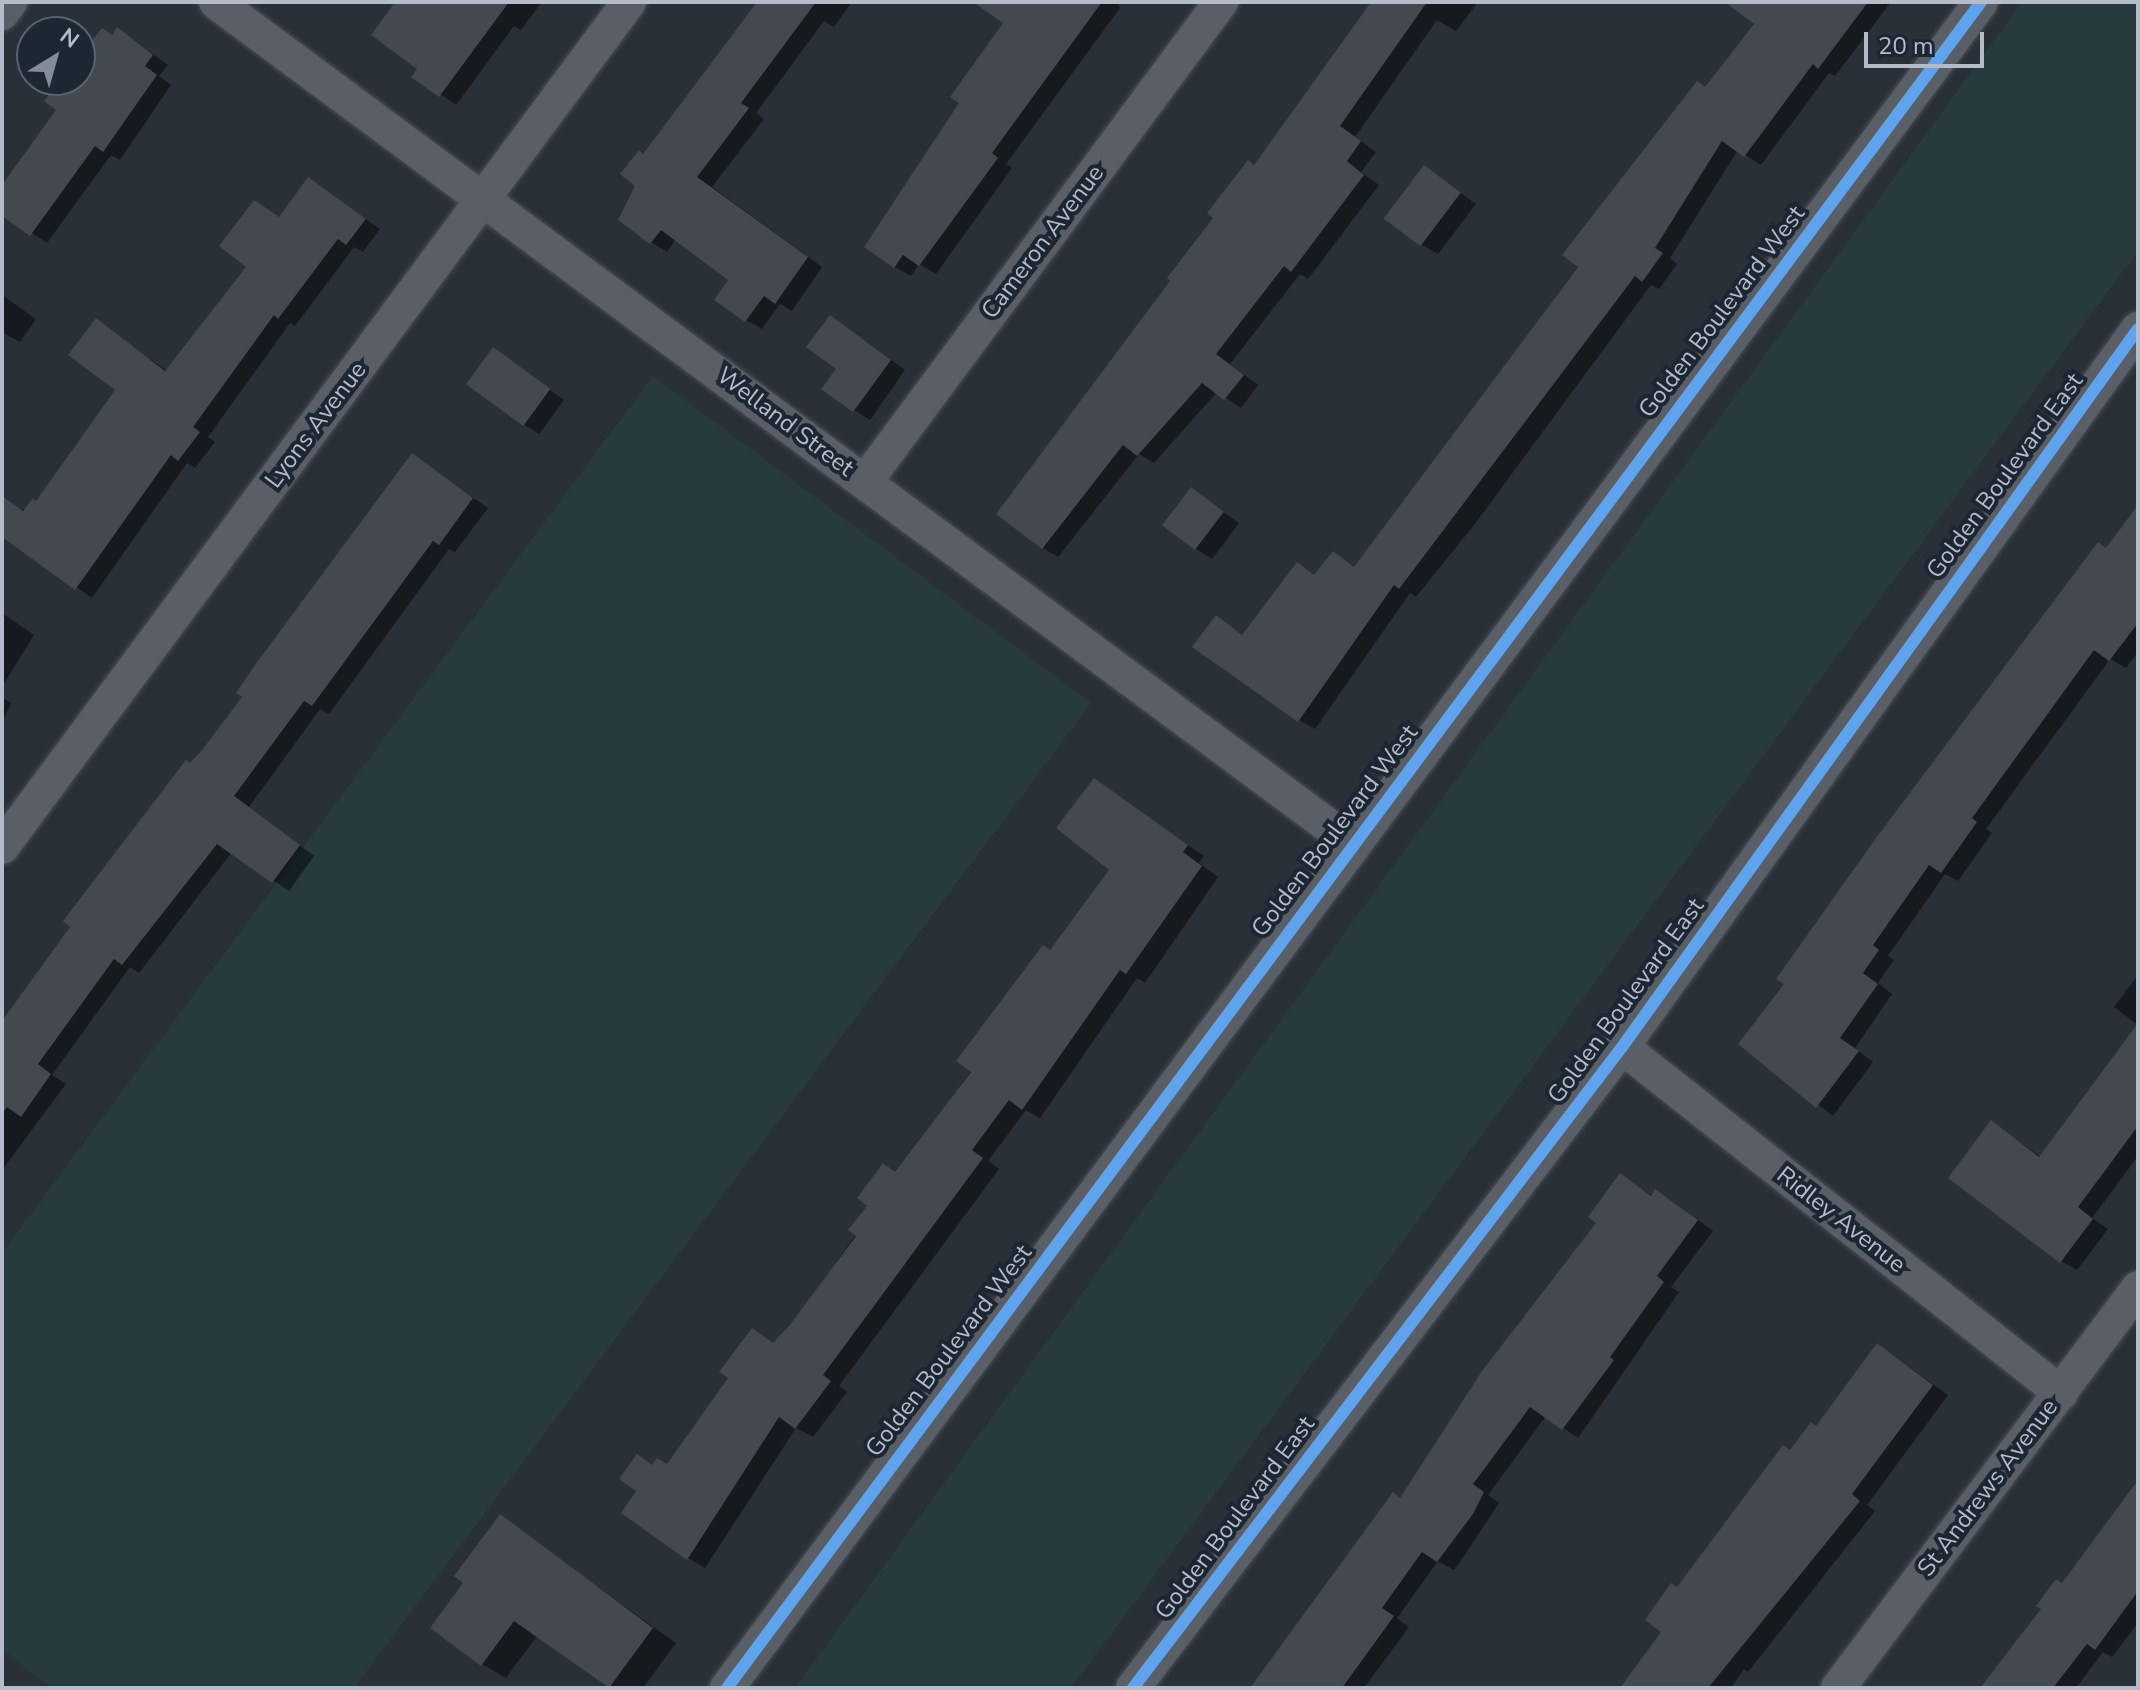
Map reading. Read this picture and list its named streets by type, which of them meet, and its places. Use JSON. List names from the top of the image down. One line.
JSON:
{"streets":{"street":["Cameron Avenue","Golden Boulevard West","Welland Street","Lyons Avenue","Golden Boulevard East","Ridley Avenue","St Andrews Avenue"]},"crossings":[["Cameron Avenue","Welland Street"],["Golden Boulevard West","Welland Street"],["Welland Street","Lyons Avenue"],["Golden Boulevard East","Ridley Avenue"],["Ridley Avenue","St Andrews Avenue"]],"scale_bar":"20 m","north":"top right"}
